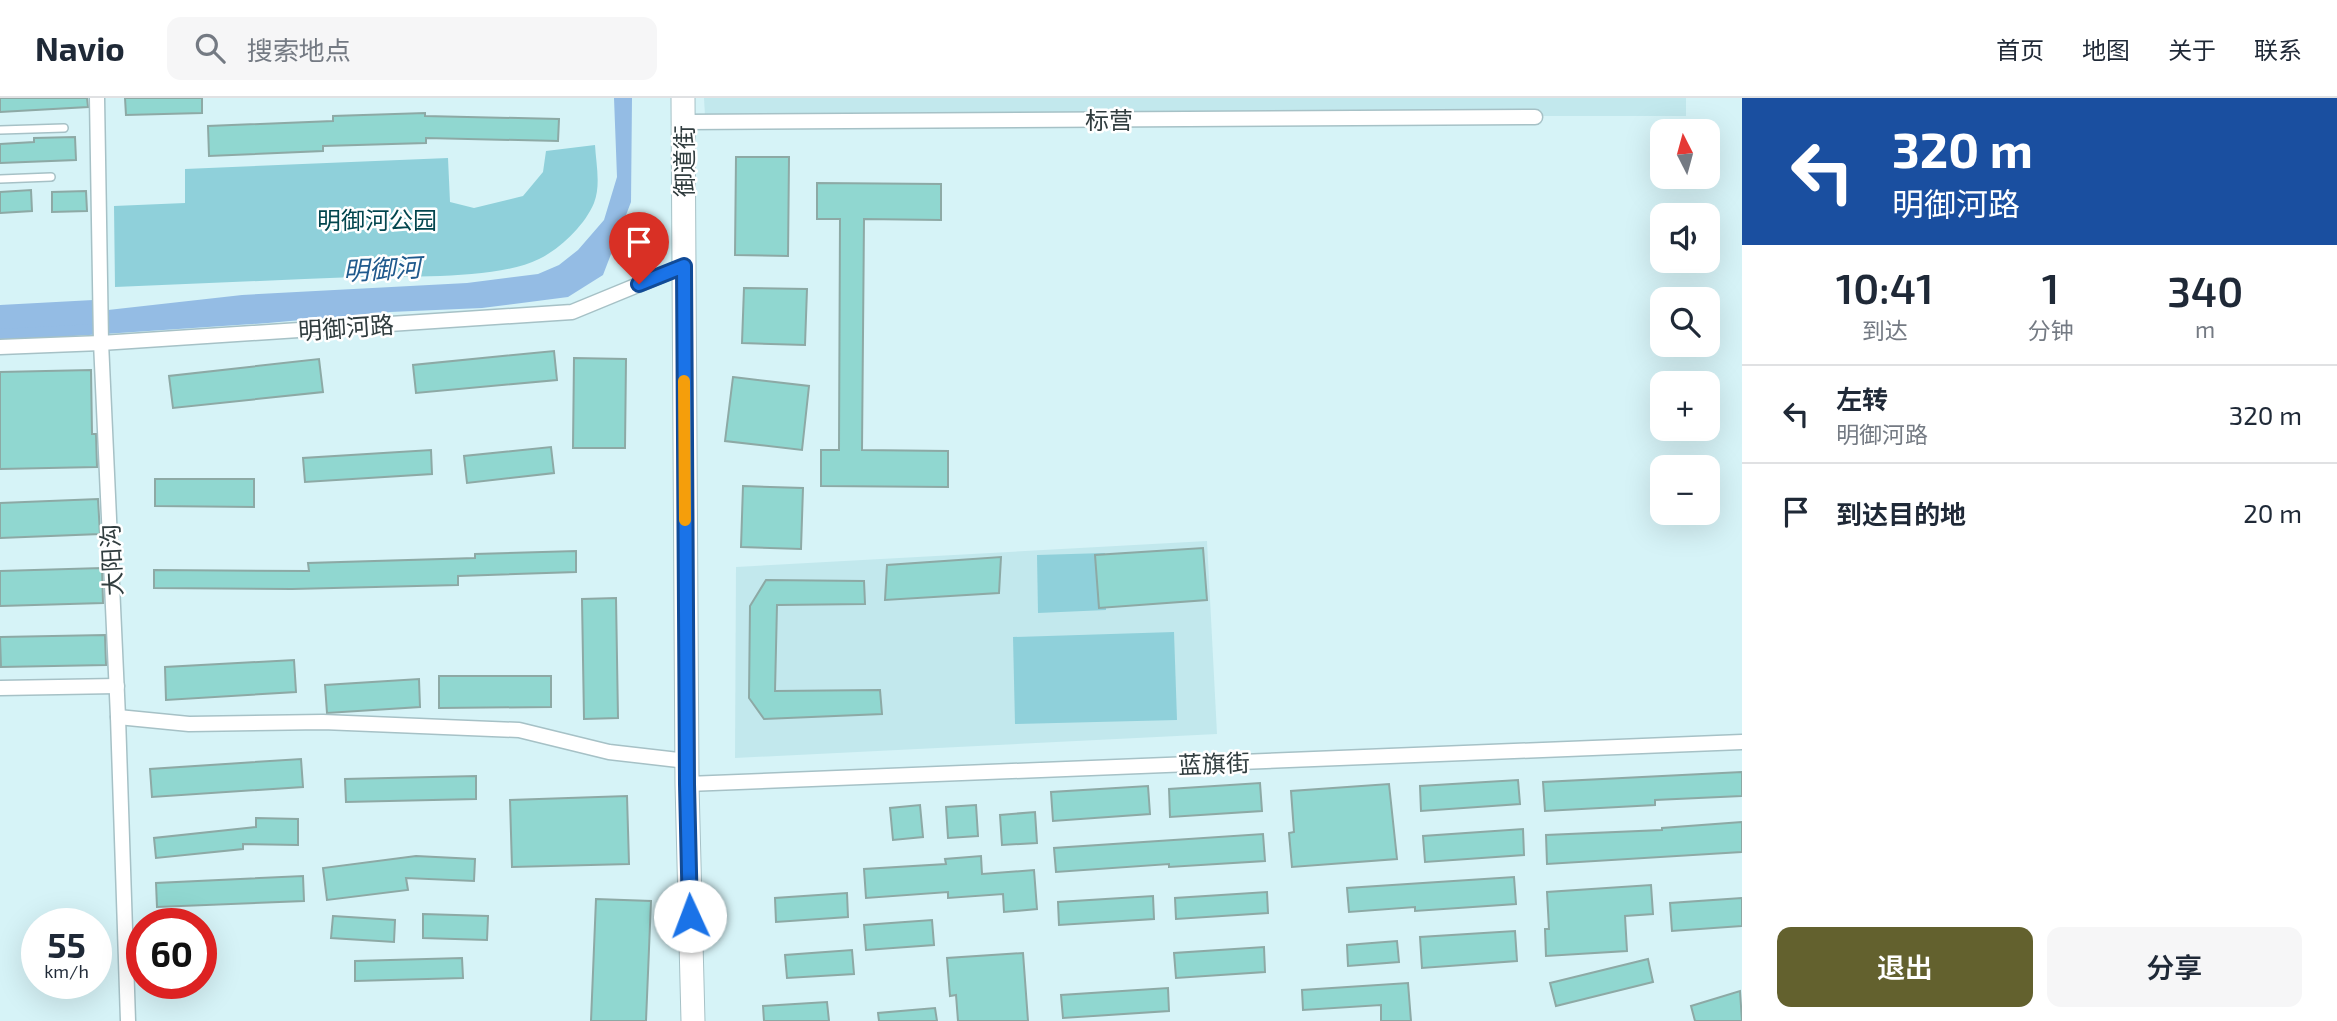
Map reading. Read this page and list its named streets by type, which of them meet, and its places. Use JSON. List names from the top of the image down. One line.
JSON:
{"streets":{"main road":["御道街"],"street":["标营","明御河路","大阳沟","蓝旗街"]},"crossings":[["标营","御道街"],["御道街","明御河路"],["御道街","蓝旗街"],["明御河路","大阳沟"]],"water":["明御河"],"parks":["明御河公园"],"north":"top","page":{"header":"Navio","search":"搜索地点","nav":["首页","地图","关于","联系"],"turn":["320 m","明御河路"],"map_buttons":["+","−"],"eta":["10:41","到达","1","分钟","340","m"],"list":[{"name":"左转","note":"明御河路","value":"320 m"},{"name":"到达目的地","value":"20 m"}],"speed":"55 km/h","limit":"60","buttons":["退出","分享"]}}
